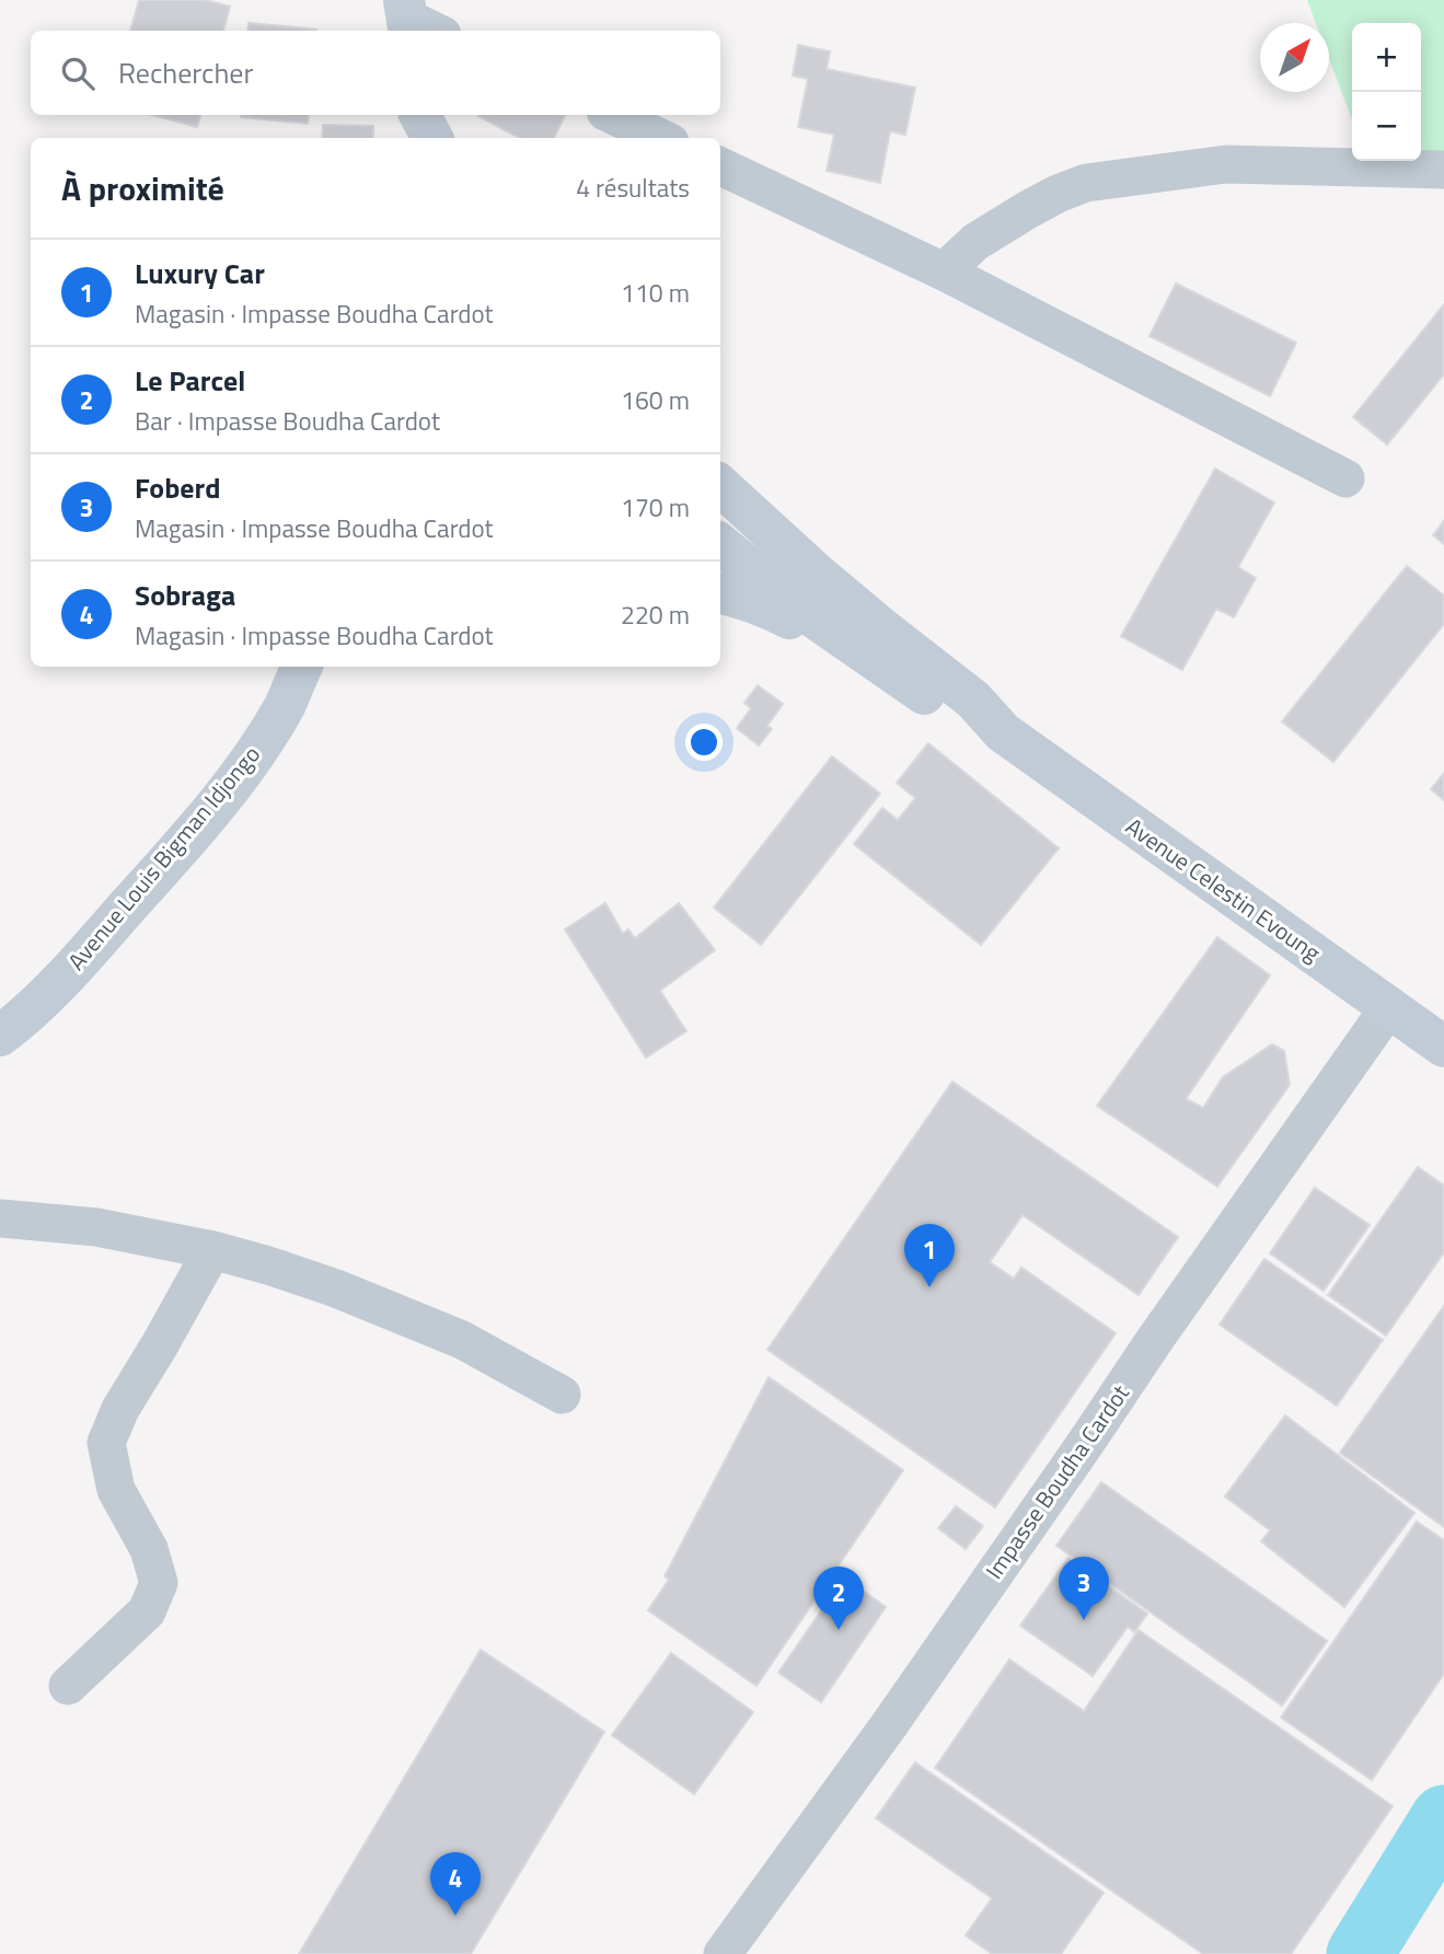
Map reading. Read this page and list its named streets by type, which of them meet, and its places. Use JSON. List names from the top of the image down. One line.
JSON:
{"streets":{"street":["Avenue Louis Bigman Idjongo","Avenue Celestin Evoung","Impasse Boudha Cardot"]},"crossings":[["Avenue Celestin Evoung","Impasse Boudha Cardot"]],"north":"top right","page":{"map_buttons":["+","−"],"search":"Rechercher","heading":["À proximité","4 résultats"],"list":[{"mark":"1","name":"Luxury Car","note":"Magasin · Impasse Boudha Cardot","value":"110 m"},{"mark":"2","name":"Le Parcel","note":"Bar · Impasse Boudha Cardot","value":"160 m"},{"mark":"3","name":"Foberd","note":"Magasin · Impasse Boudha Cardot","value":"170 m"},{"mark":"4","name":"Sobraga","note":"Magasin · Impasse Boudha Cardot","value":"220 m"}],"pins":["1","3","2","4"]}}
